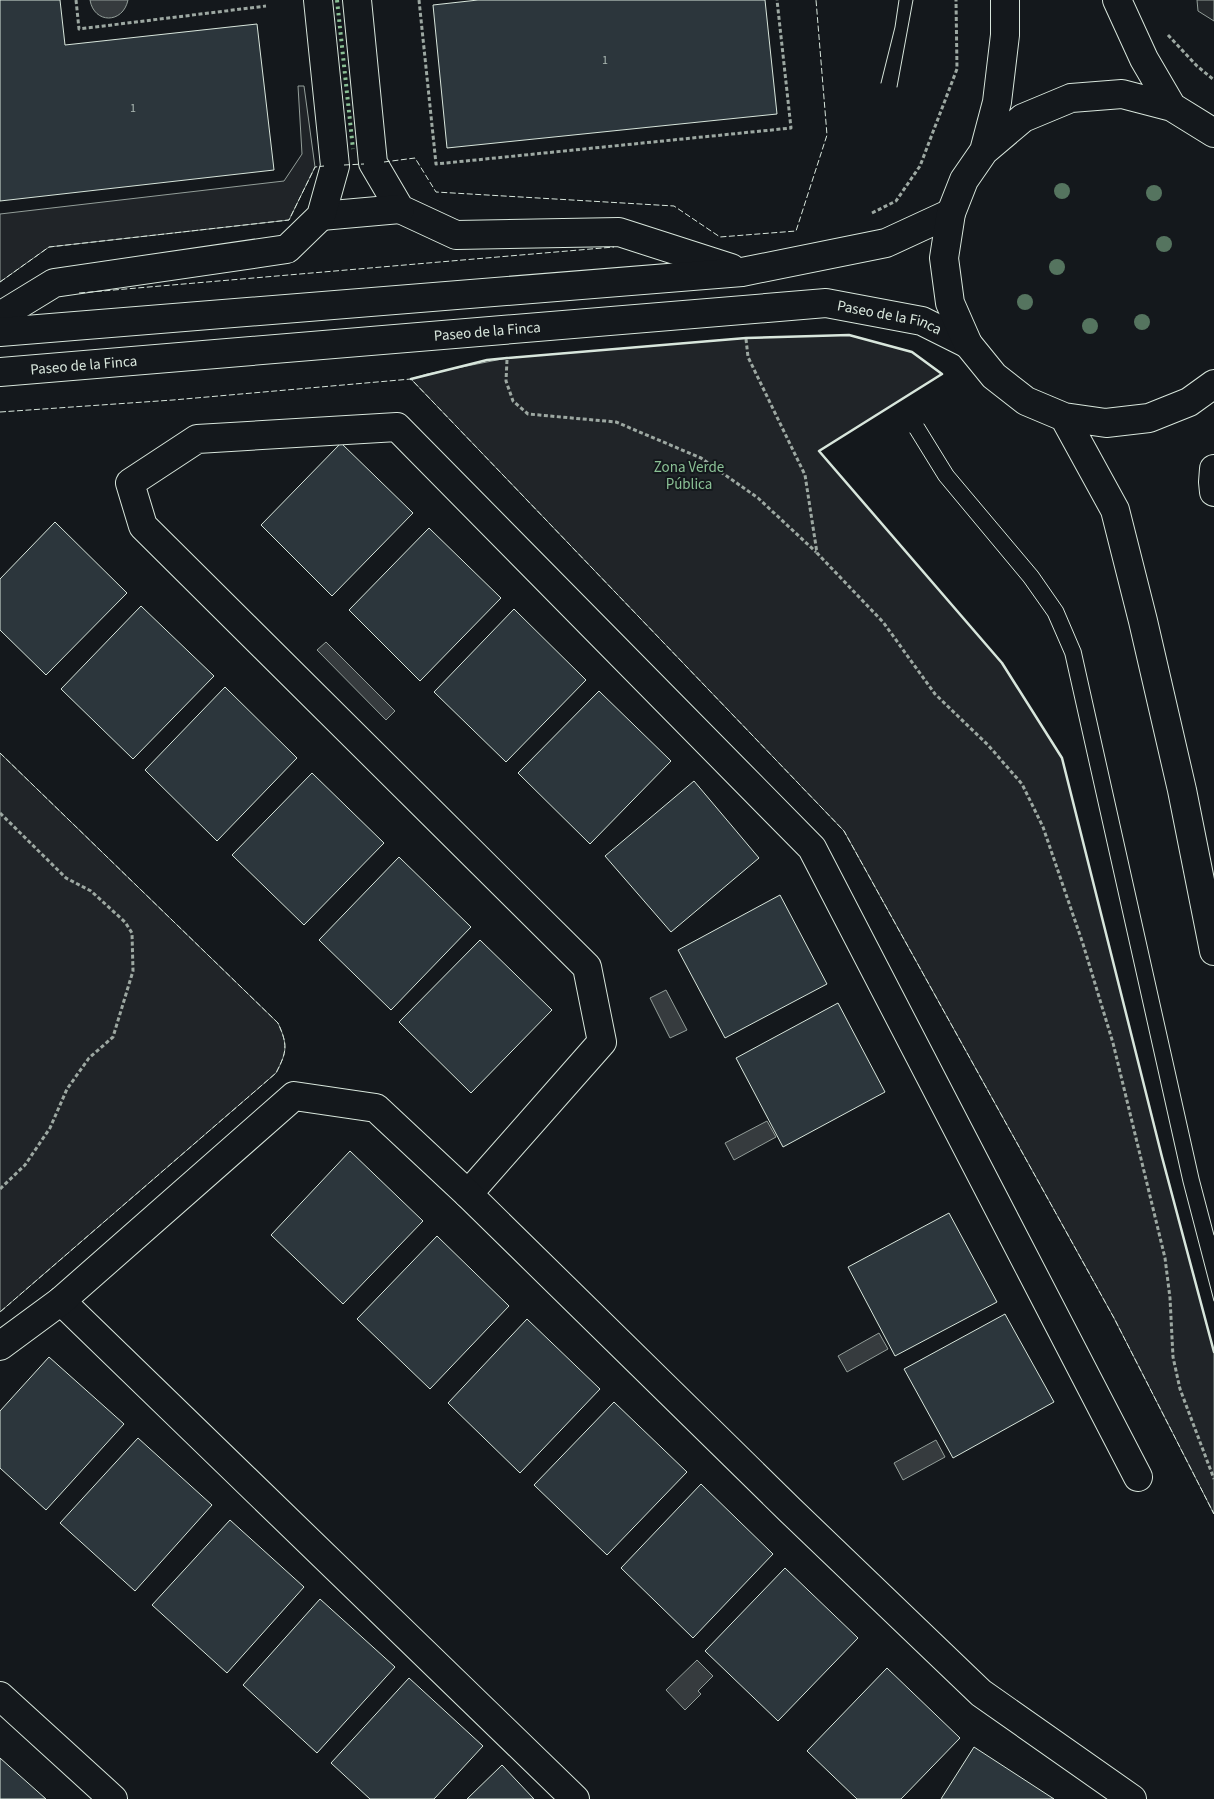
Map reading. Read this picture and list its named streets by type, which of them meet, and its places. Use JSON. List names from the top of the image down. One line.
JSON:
{"streets":{"main road":["Paseo de la Finca"]},"parks":["Zona Verde Pública"],"house_numbers":["1","1"]}
